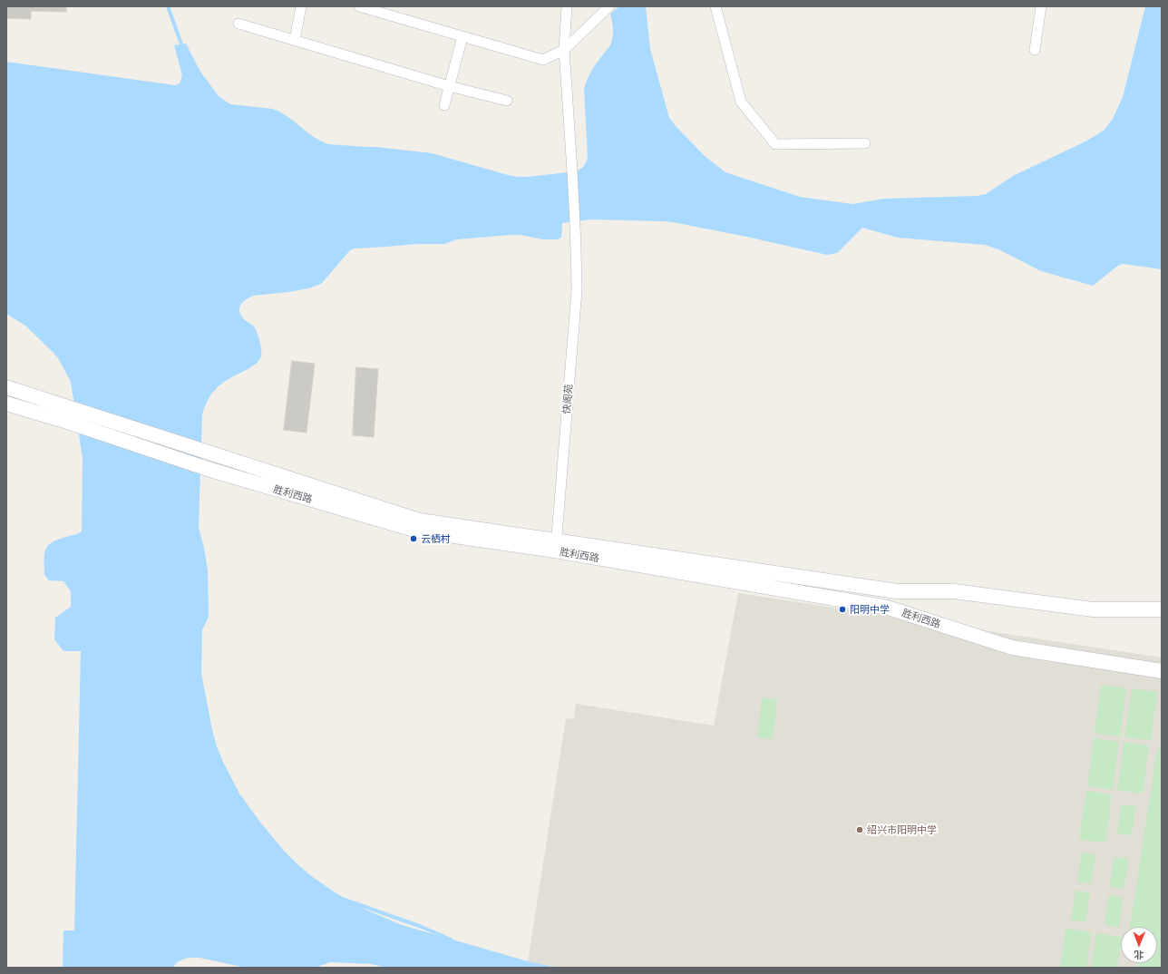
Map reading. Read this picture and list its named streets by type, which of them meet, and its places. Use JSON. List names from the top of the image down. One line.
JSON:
{"streets":{"main road":["胜利西路"],"street":["快阁苑"]},"crossings":[["快阁苑","胜利西路"]],"places":["云栖村","阳明中学","绍兴市阳明中学"],"north":"bottom"}
